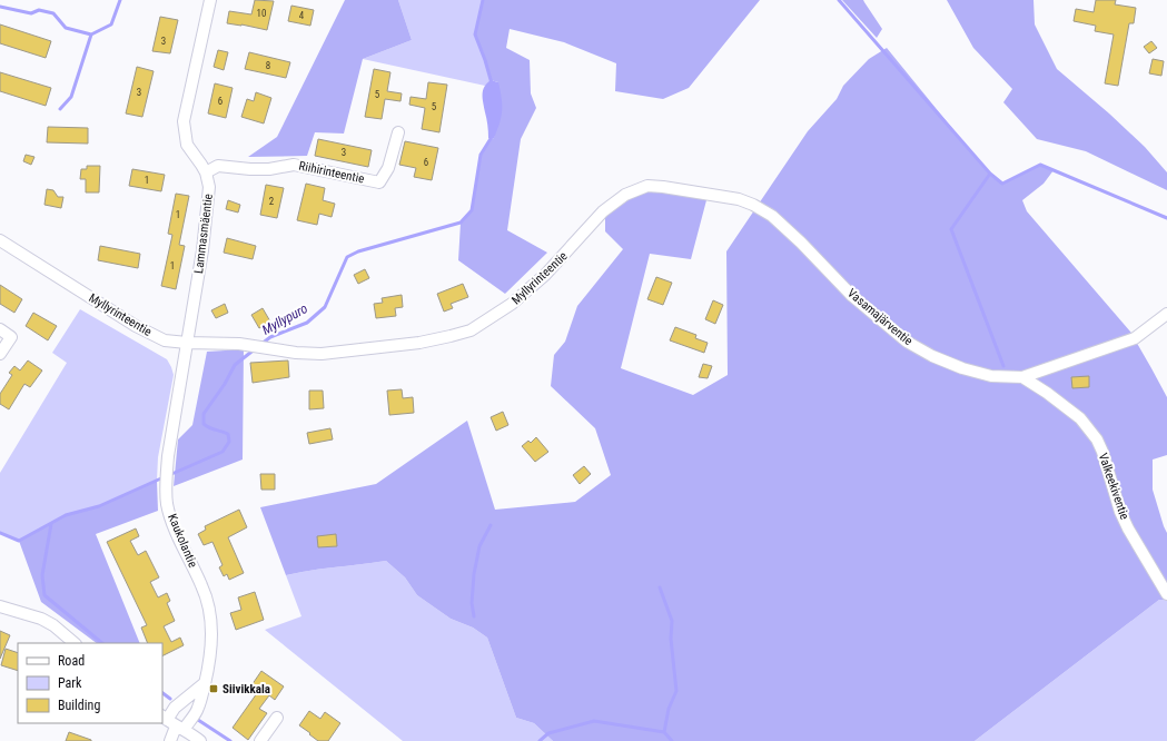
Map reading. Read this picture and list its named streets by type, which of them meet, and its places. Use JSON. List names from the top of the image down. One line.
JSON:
{"streets":{"street":["Riihirinteentie","Lammasmäentie","Myllyrinteentie","Vasamajärventie","Valkeekiventie","Kaukolantie"]},"crossings":[["Riihirinteentie","Lammasmäentie"],["Lammasmäentie","Myllyrinteentie"],["Lammasmäentie","Kaukolantie"],["Myllyrinteentie","Vasamajärventie"],["Myllyrinteentie","Kaukolantie"],["Vasamajärventie","Valkeekiventie"]],"water":["Myllypuro"],"places":{"transit":["Siivikkala"]},"house_numbers":["10","4","3","8","3","5","6","5","3","6","1","2","1","1"],"legend":["Road","Park","Building"]}
